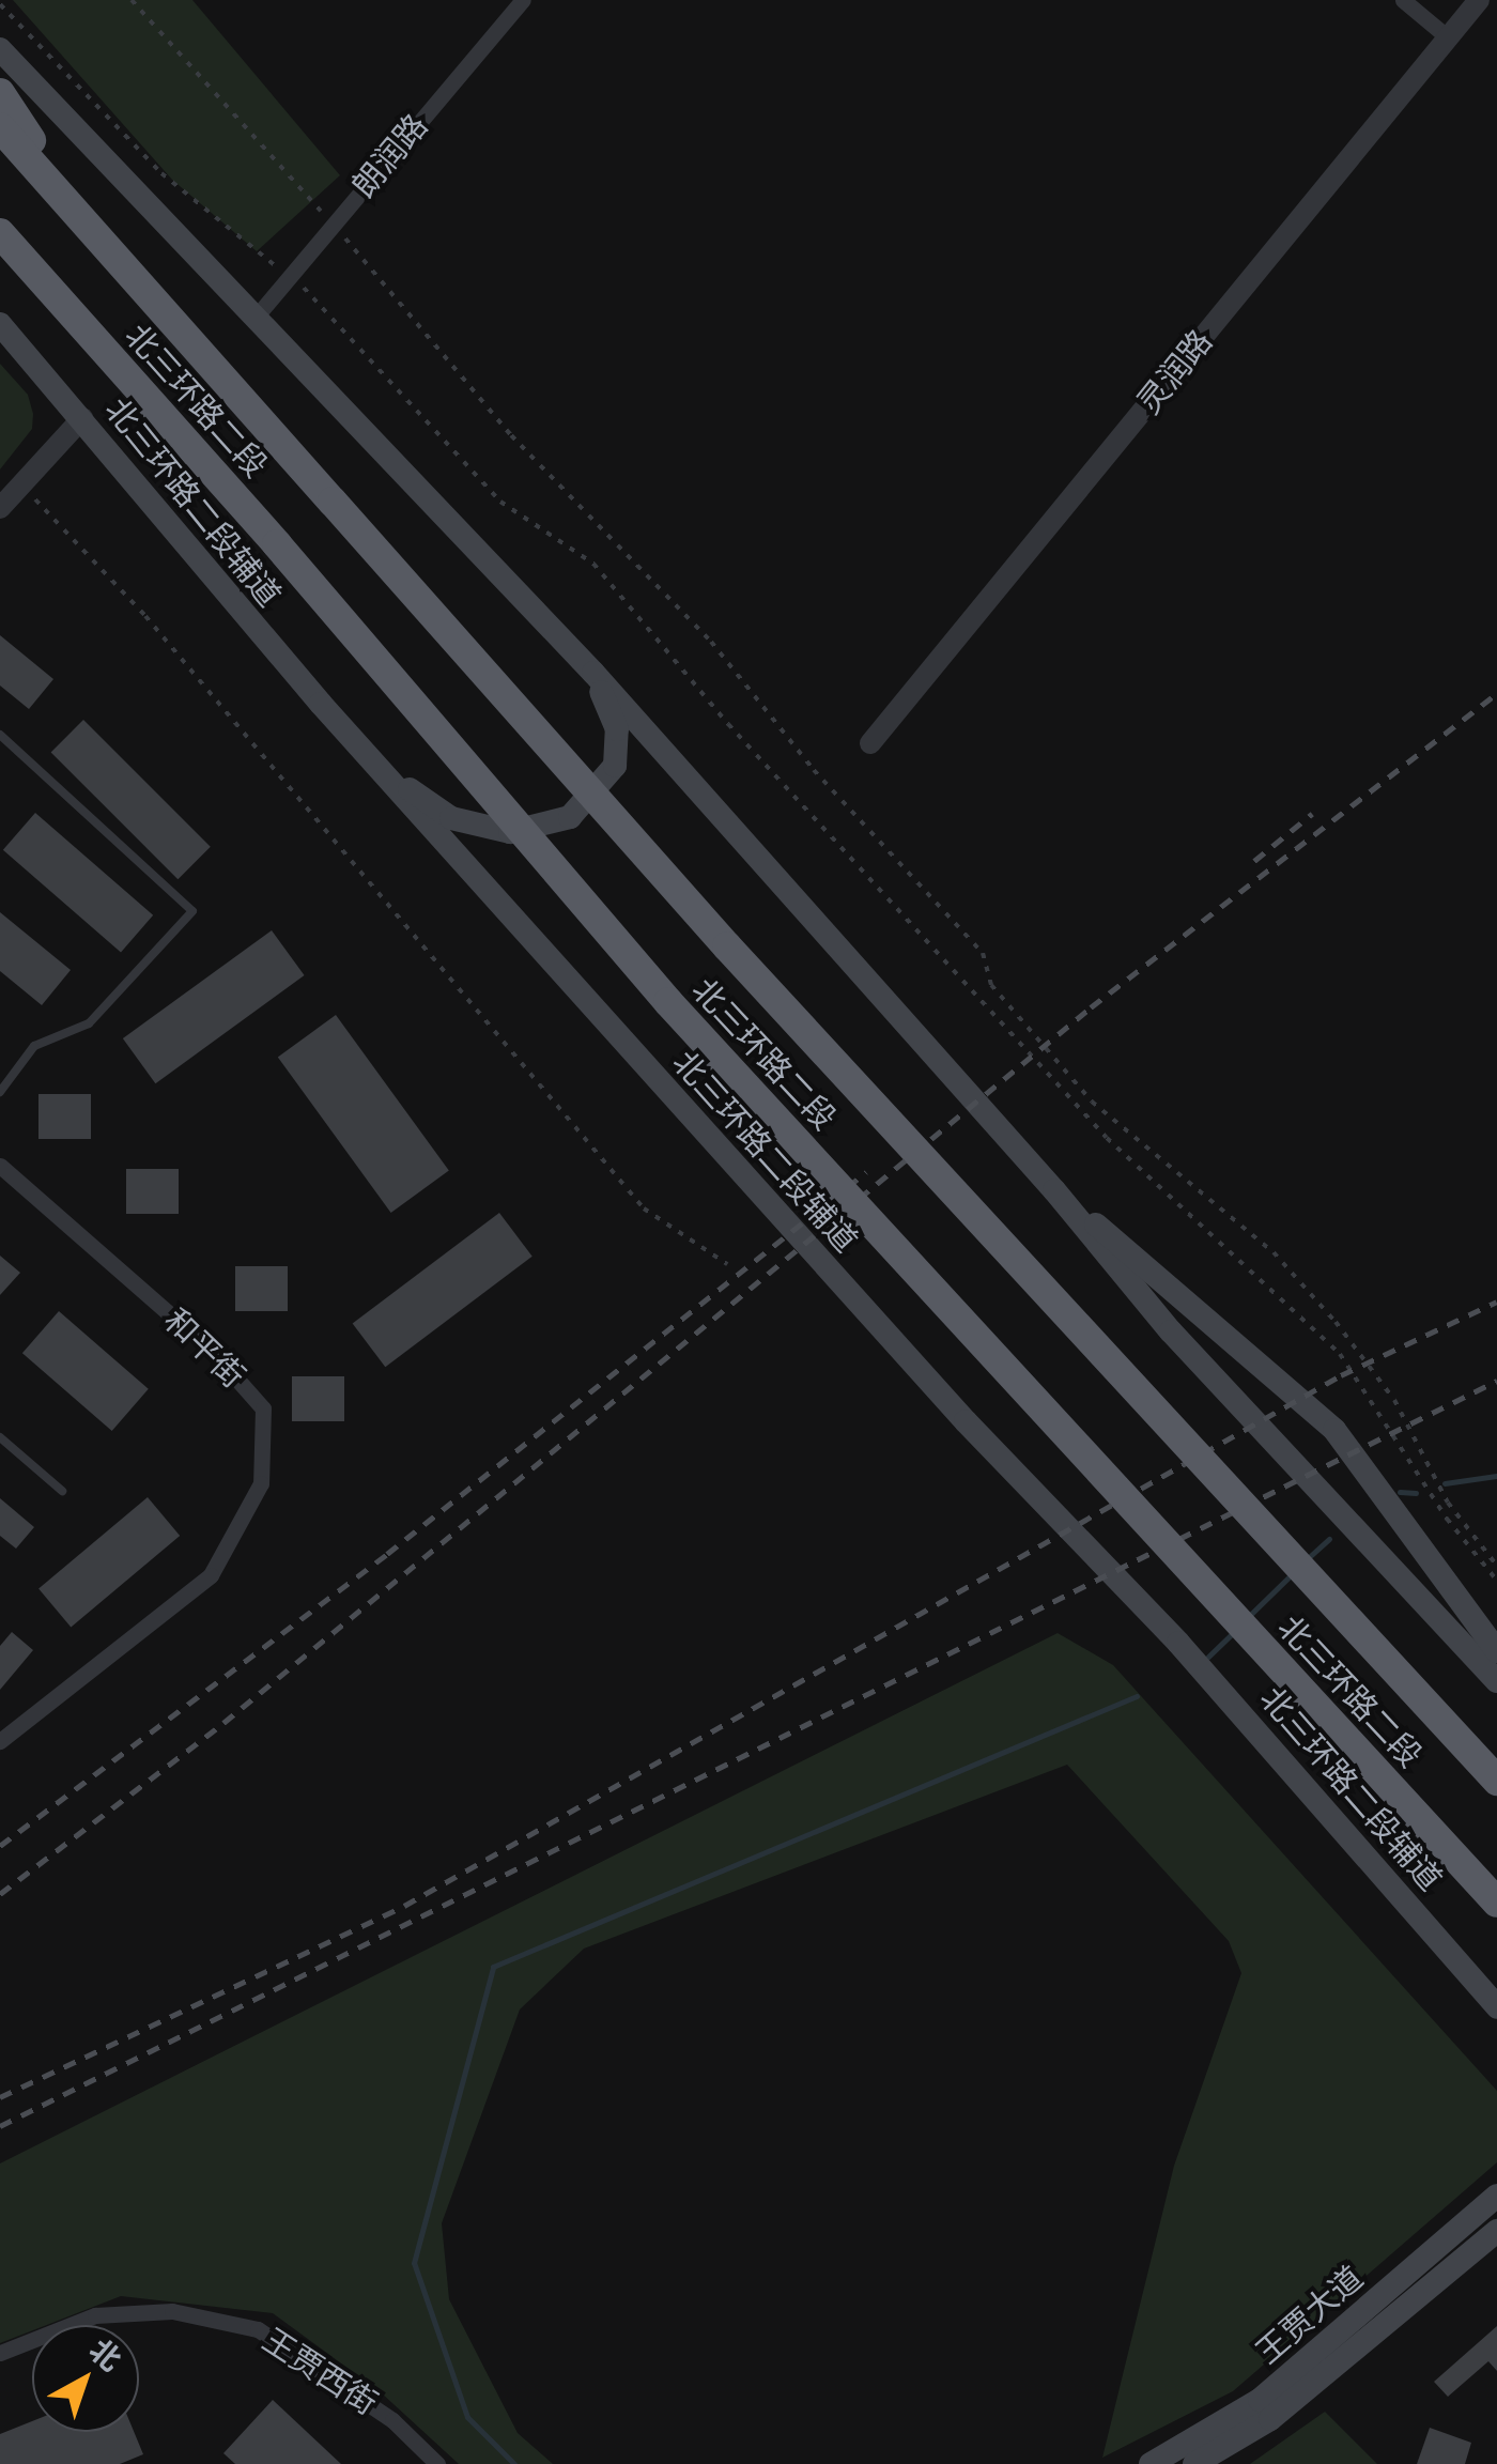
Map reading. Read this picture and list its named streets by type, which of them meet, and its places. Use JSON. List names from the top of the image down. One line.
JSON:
{"streets":{"highway":["北三环路二段"],"main road":["北三环路二段辅道","王贾大道"],"street":["朗润路","灵润路","和平街","王贾西街"]},"north":"top right"}
